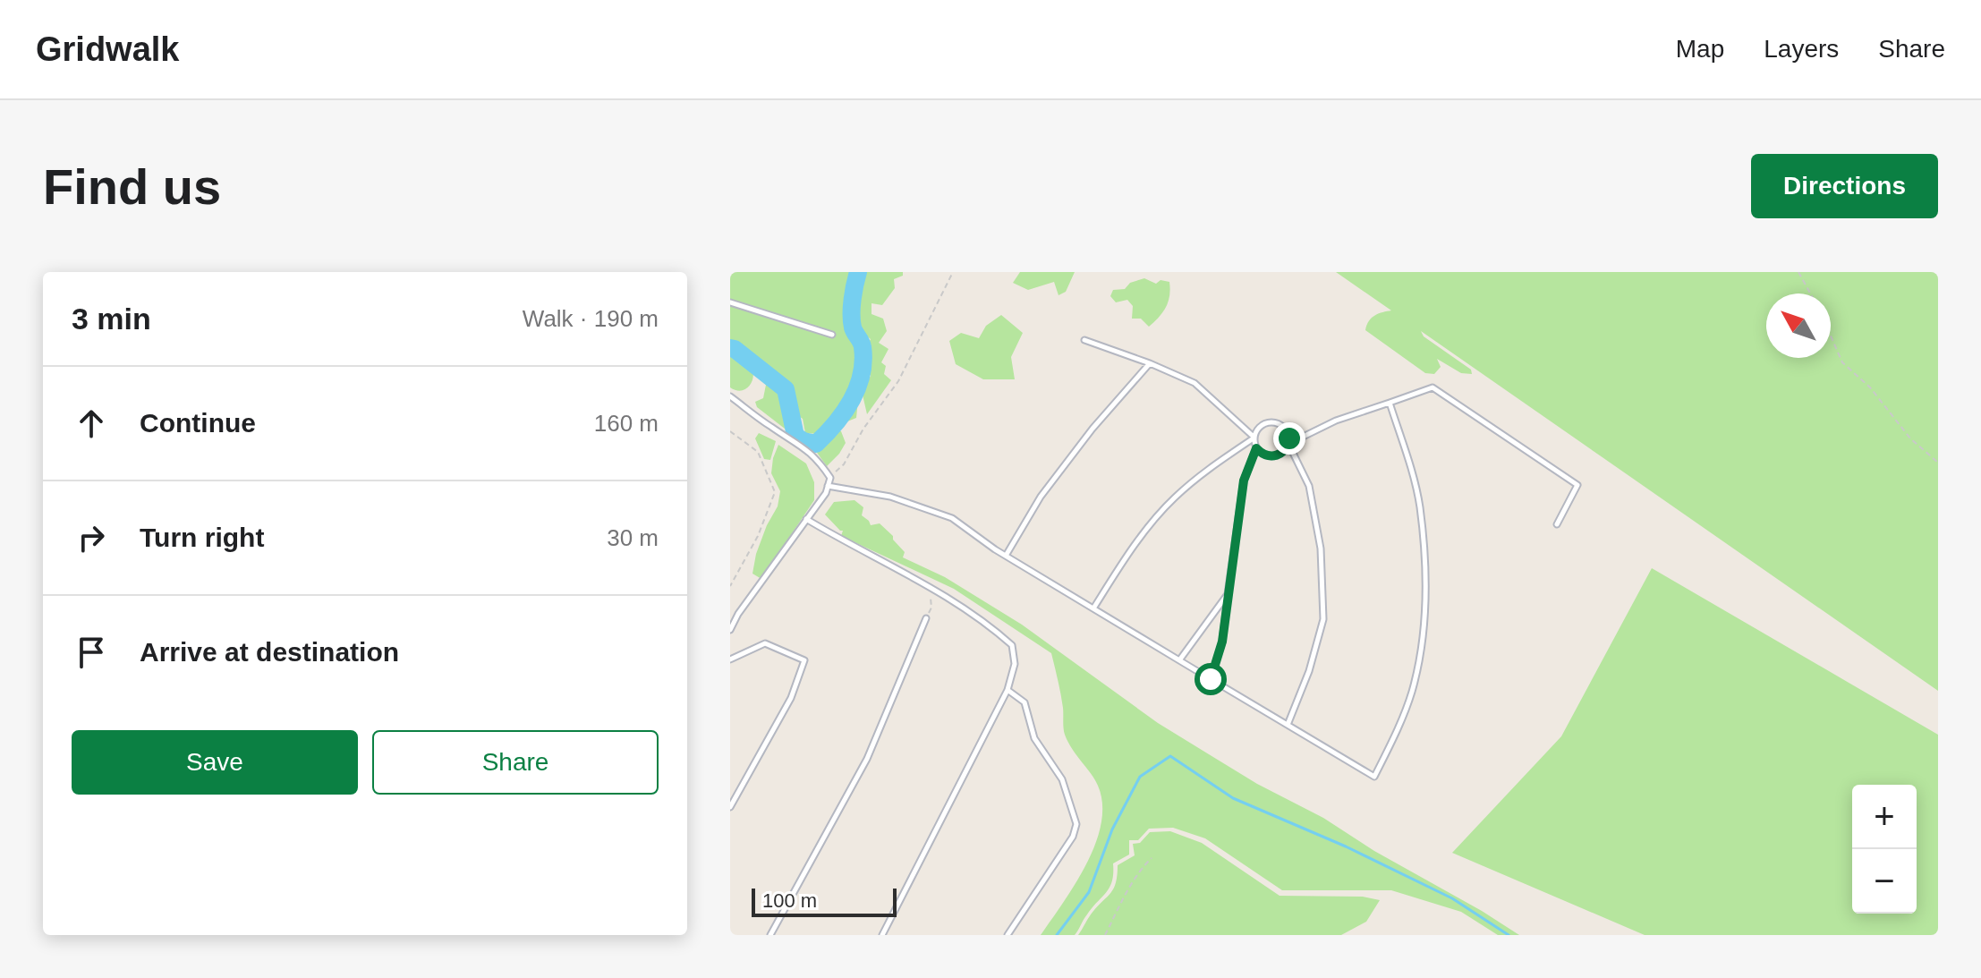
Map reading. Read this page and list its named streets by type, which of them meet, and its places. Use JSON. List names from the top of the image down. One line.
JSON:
{"scale_bar":"100 m","north":"top left","page":{"header":"Gridwalk","nav":["Map","Layers","Share"],"buttons":["Directions",["Save","Share"]],"title":"Find us","heading":["3 min","Walk · 190 m"],"list":[["Continue","160 m"],["Turn right","30 m"],"Arrive at destination"],"map_buttons":["+","−"],"scale":"100 m"}}
